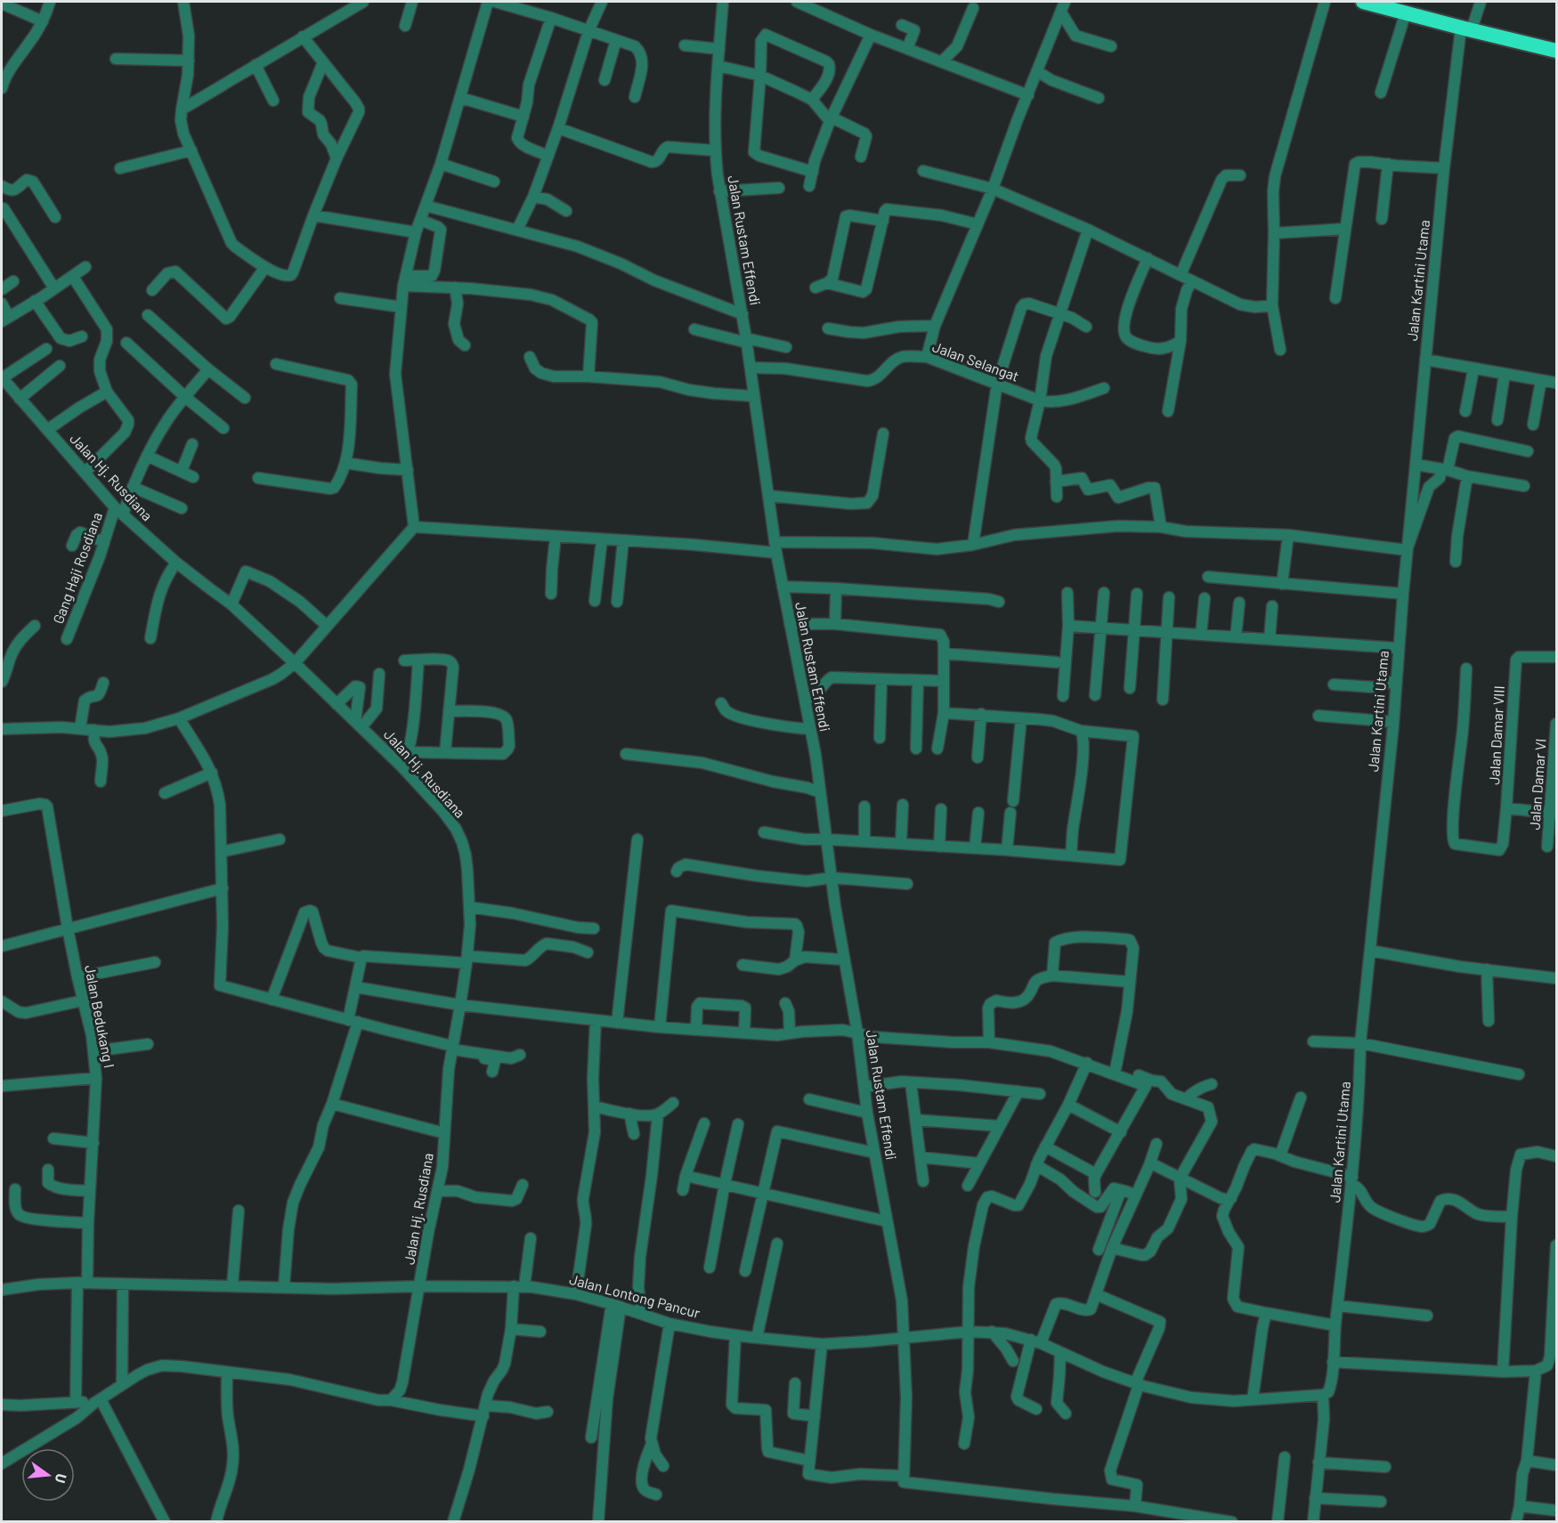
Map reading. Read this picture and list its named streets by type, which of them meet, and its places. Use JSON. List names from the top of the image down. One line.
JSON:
{"streets":{"street":["Jalan Rustam Effendi","Jalan Kartini Utama","Jalan Selangat","Jalan Hj. Rusdiana","Gang Haji Rosdiana","Jalan Damar VIII","Jalan Damar VI","Jalan Bedukang I","Jalan Lontong Pancur"]},"crossings":[["Jalan Rustam Effendi","Jalan Selangat"],["Jalan Rustam Effendi","Jalan Lontong Pancur"],["Jalan Kartini Utama","Jalan Lontong Pancur"],["Jalan Hj. Rusdiana","Gang Haji Rosdiana"],["Jalan Hj. Rusdiana","Jalan Lontong Pancur"],["Jalan Bedukang I","Jalan Lontong Pancur"]],"north":"right"}
